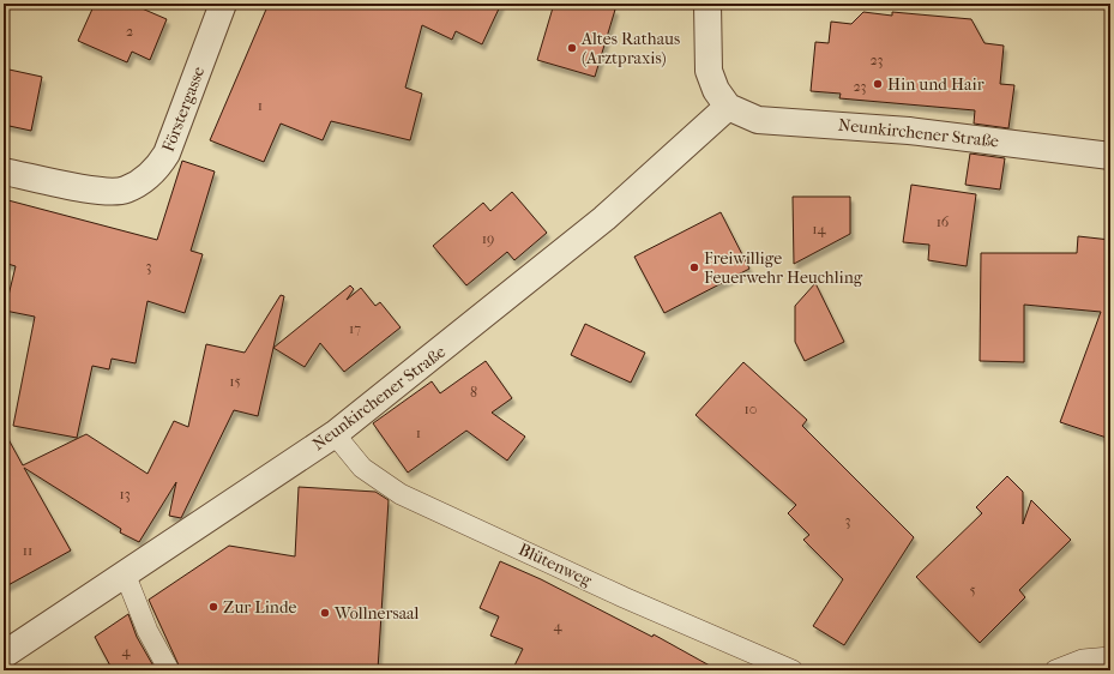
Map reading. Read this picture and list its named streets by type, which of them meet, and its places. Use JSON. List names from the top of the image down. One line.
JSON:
{"streets":{"street":["Förstergasse","Neunkirchener Straße"],"lane":["Blütenweg"]},"crossings":[["Neunkirchener Straße","Blütenweg"]],"places":["Altes Rathaus (Arztpraxis)","Hin und Hair","Freiwillige Feuerwehr Heuchling","Zur Linde","Wollnersaal"],"house_numbers":["2","23","23","1","16","14","19","3","17","15","8","10","1","13","3","11","5","4","4"]}
